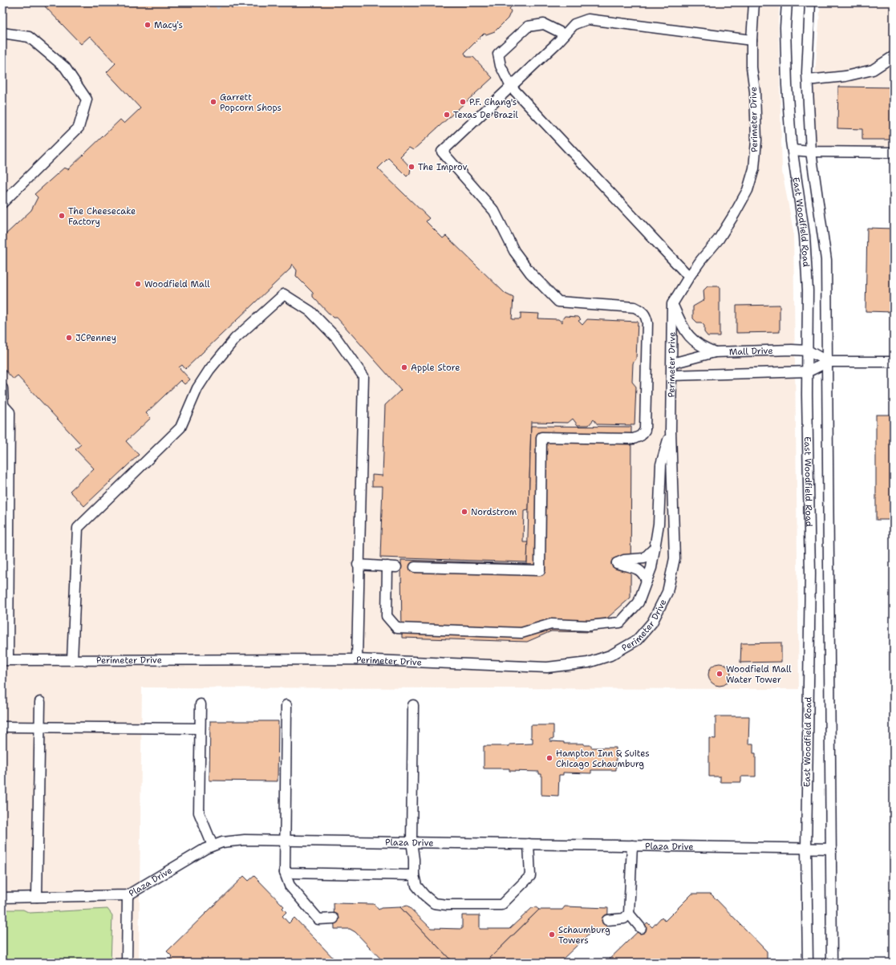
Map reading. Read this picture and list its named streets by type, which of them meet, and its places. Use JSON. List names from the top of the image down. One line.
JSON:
{"streets":{"street":["Perimeter Drive","East Woodfield Road","Mall Drive","Plaza Drive"]},"crossings":[["Perimeter Drive","Mall Drive"],["East Woodfield Road","Mall Drive"],["East Woodfield Road","Plaza Drive"]],"places":["Macy's","Garrett Popcorn Shops","P.F. Chang's","Texas De Brazil","The Improv","The Cheesecake Factory","Woodfield Mall","JCPenney","Apple Store","Nordstrom","Woodfield Mall Water Tower","Hampton Inn & Suites Chicago Schaumburg","Schaumburg Towers"]}
